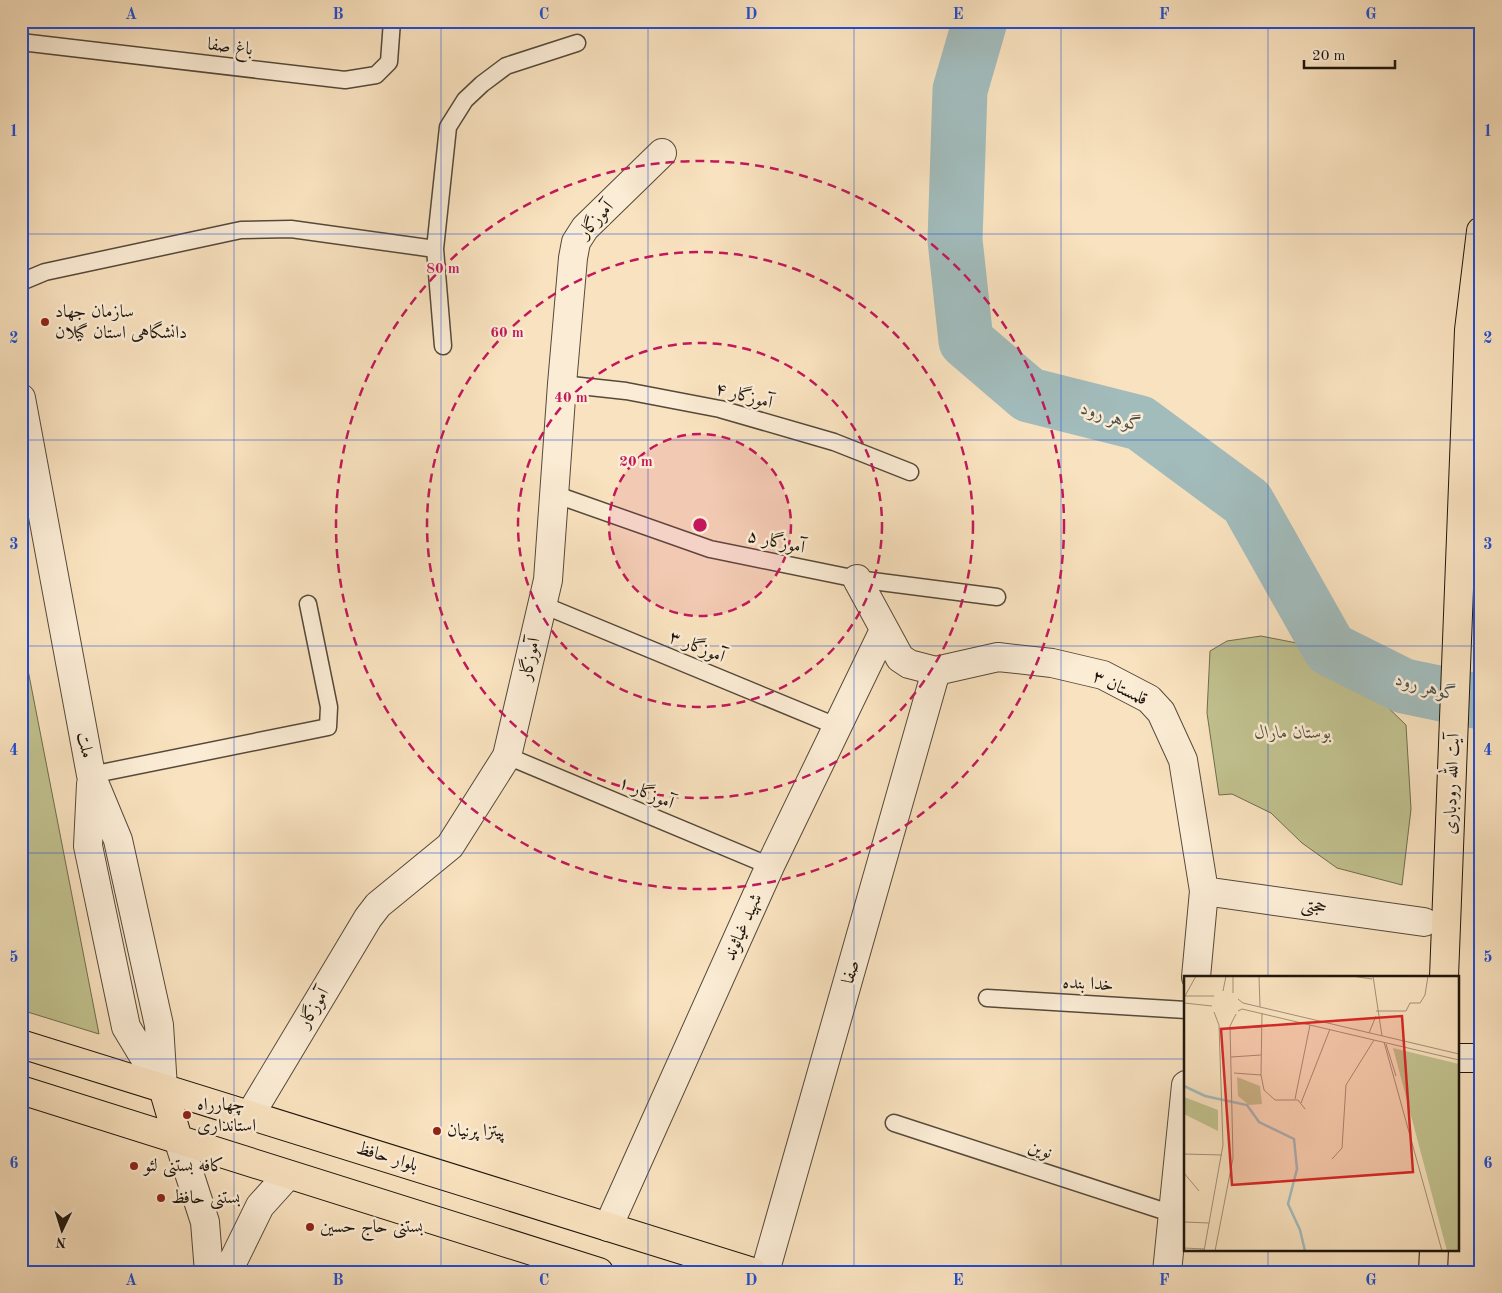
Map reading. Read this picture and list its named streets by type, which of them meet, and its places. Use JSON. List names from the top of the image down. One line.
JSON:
{"streets":{"main road":["آیت الله رودباری","بلوار حافظ"],"street":["آموزگار","قلمستان ۳","ملت","حجتی","شهید غیاثوند","صفا"],"lane":["باغ صفا","آموزگار ۴","آموزگار ۵","آموزگار ۳","آموزگار ۱","خدا بنده","نوین"]},"crossings":[["آموزگار","آموزگار ۴"],["آموزگار","آموزگار ۵"],["آموزگار","آموزگار ۳"],["آموزگار","آموزگار ۱"],["آموزگار","بلوار حافظ"],["آموزگار ۵","قلمستان ۳"],["آموزگار ۳","شهید غیاثوند"],["قلمستان ۳","حجتی"],["قلمستان ۳","شهید غیاثوند"],["قلمستان ۳","صفا"],["ملت","بلوار حافظ"],["آموزگار ۱","شهید غیاثوند"],["شهید غیاثوند","بلوار حافظ"]],"water":["گوهر رود"],"parks":["بوستان مارال"],"places":["سازمان جهاد دانشگاهی استان گیلان","چهارراه استانداری","پیتزا پرنیان","کافه بستنی لئو","بستنی حافظ","بستنی حاج حسین"],"scale_bar":"20 m","north":"bottom","grid":{"columns":["A","B","C","D","E","F","G"],"rows":["1","2","3","4","5","6"]},"rings":["80 m","60 m","40 m","20 m"]}
